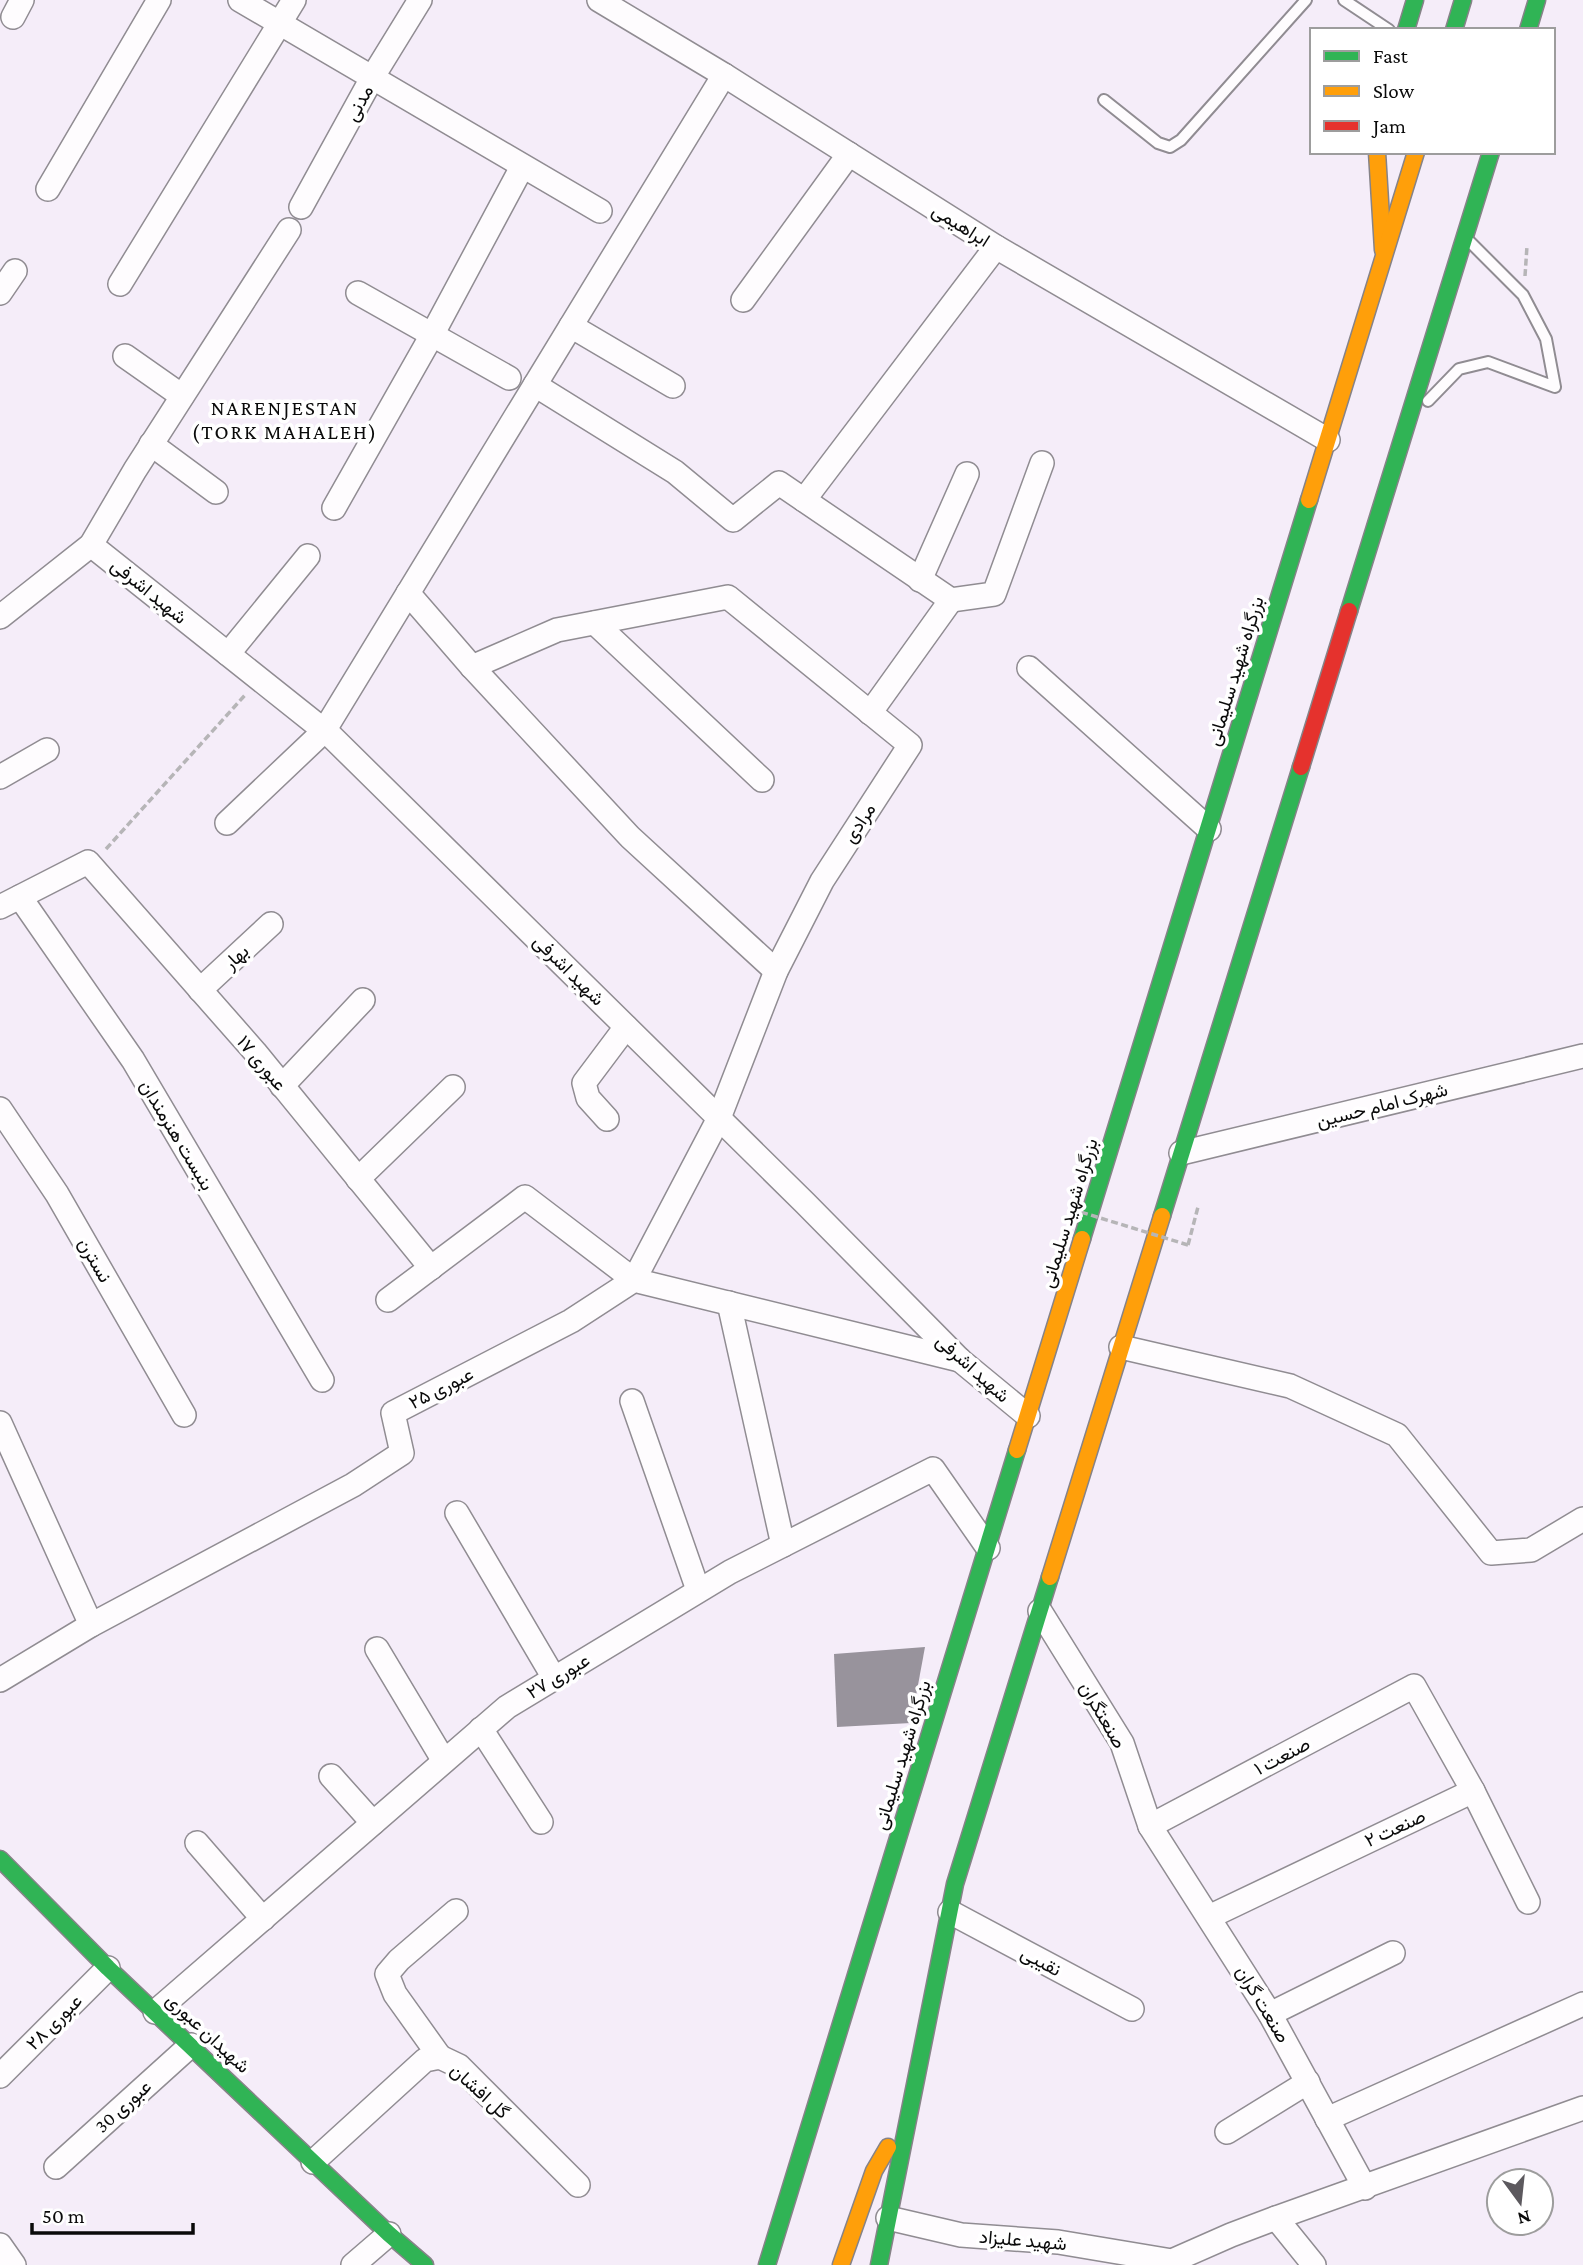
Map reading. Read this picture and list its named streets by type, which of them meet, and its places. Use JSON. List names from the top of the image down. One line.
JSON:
{"streets":{"main road":["بزرگراه شهید سلیمانی","شهیدان عبوری"],"street":["مدنی","ابراهیمی","شهید اشرفی","مرادی","بهار","عبوری ۱۷","شهرک امام حسین","بنبست هنرمندان","نسترن","عبوری ۲۵","عبوری ۲۷","صنعتگران","صنعت ۱","صنعت ۲","نقیبی","صنعت گران","عبوری ۲۸","گل افشان","عبوری 30","شهید علیزاد"]},"crossings":[["ابراهیمی","بزرگراه شهید سلیمانی"],["شهید اشرفی","بزرگراه شهید سلیمانی"],["شهید اشرفی","مرادی"],["بزرگراه شهید سلیمانی","عبوری ۲۷"],["مرادی","عبوری ۲۵"],["بهار","عبوری ۱۷"],["عبوری ۲۷","شهیدان عبوری"],["صنعتگران","صنعت ۱"],["صنعتگران","صنعت گران"],["صنعت ۱","صنعت ۲"],["صنعت ۱","صنعت گران"],["صنعت ۲","صنعت گران"],["صنعت گران","شهید علیزاد"],["عبوری ۲۸","شهیدان عبوری"],["شهیدان عبوری","گل افشان"],["شهیدان عبوری","عبوری 30"]],"districts":["NARENJESTAN (TORK MAHALEH)"],"legend":["Fast","Slow","Jam"],"scale_bar":"50 m","north":"bottom"}
